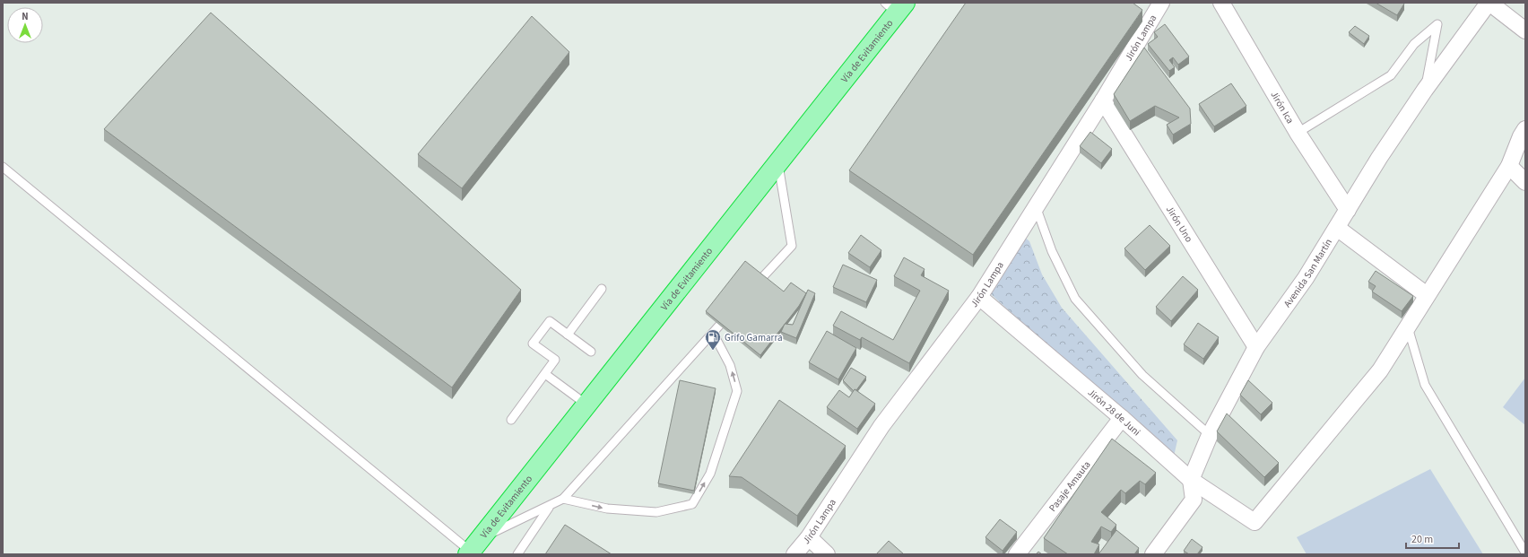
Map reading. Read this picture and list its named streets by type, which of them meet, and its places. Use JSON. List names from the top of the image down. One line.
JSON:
{"streets":{"highway":["Vía de Evitamiento"],"street":["Jirón Lampa","Jirón Ica","Jirón Uno","Avenida San Martín","Jirón 28 de Juni","Pasaje Amauta"]},"crossings":[["Jirón Lampa","Jirón Uno"],["Jirón Lampa","Jirón 28 de Juni"],["Jirón Ica","Avenida San Martín"],["Jirón Uno","Avenida San Martín"],["Avenida San Martín","Jirón 28 de Juni"],["Jirón 28 de Juni","Pasaje Amauta"]],"places":{"fuel station":["Grifo Gamarra"]},"scale_bar":"20 m","north":"top"}
